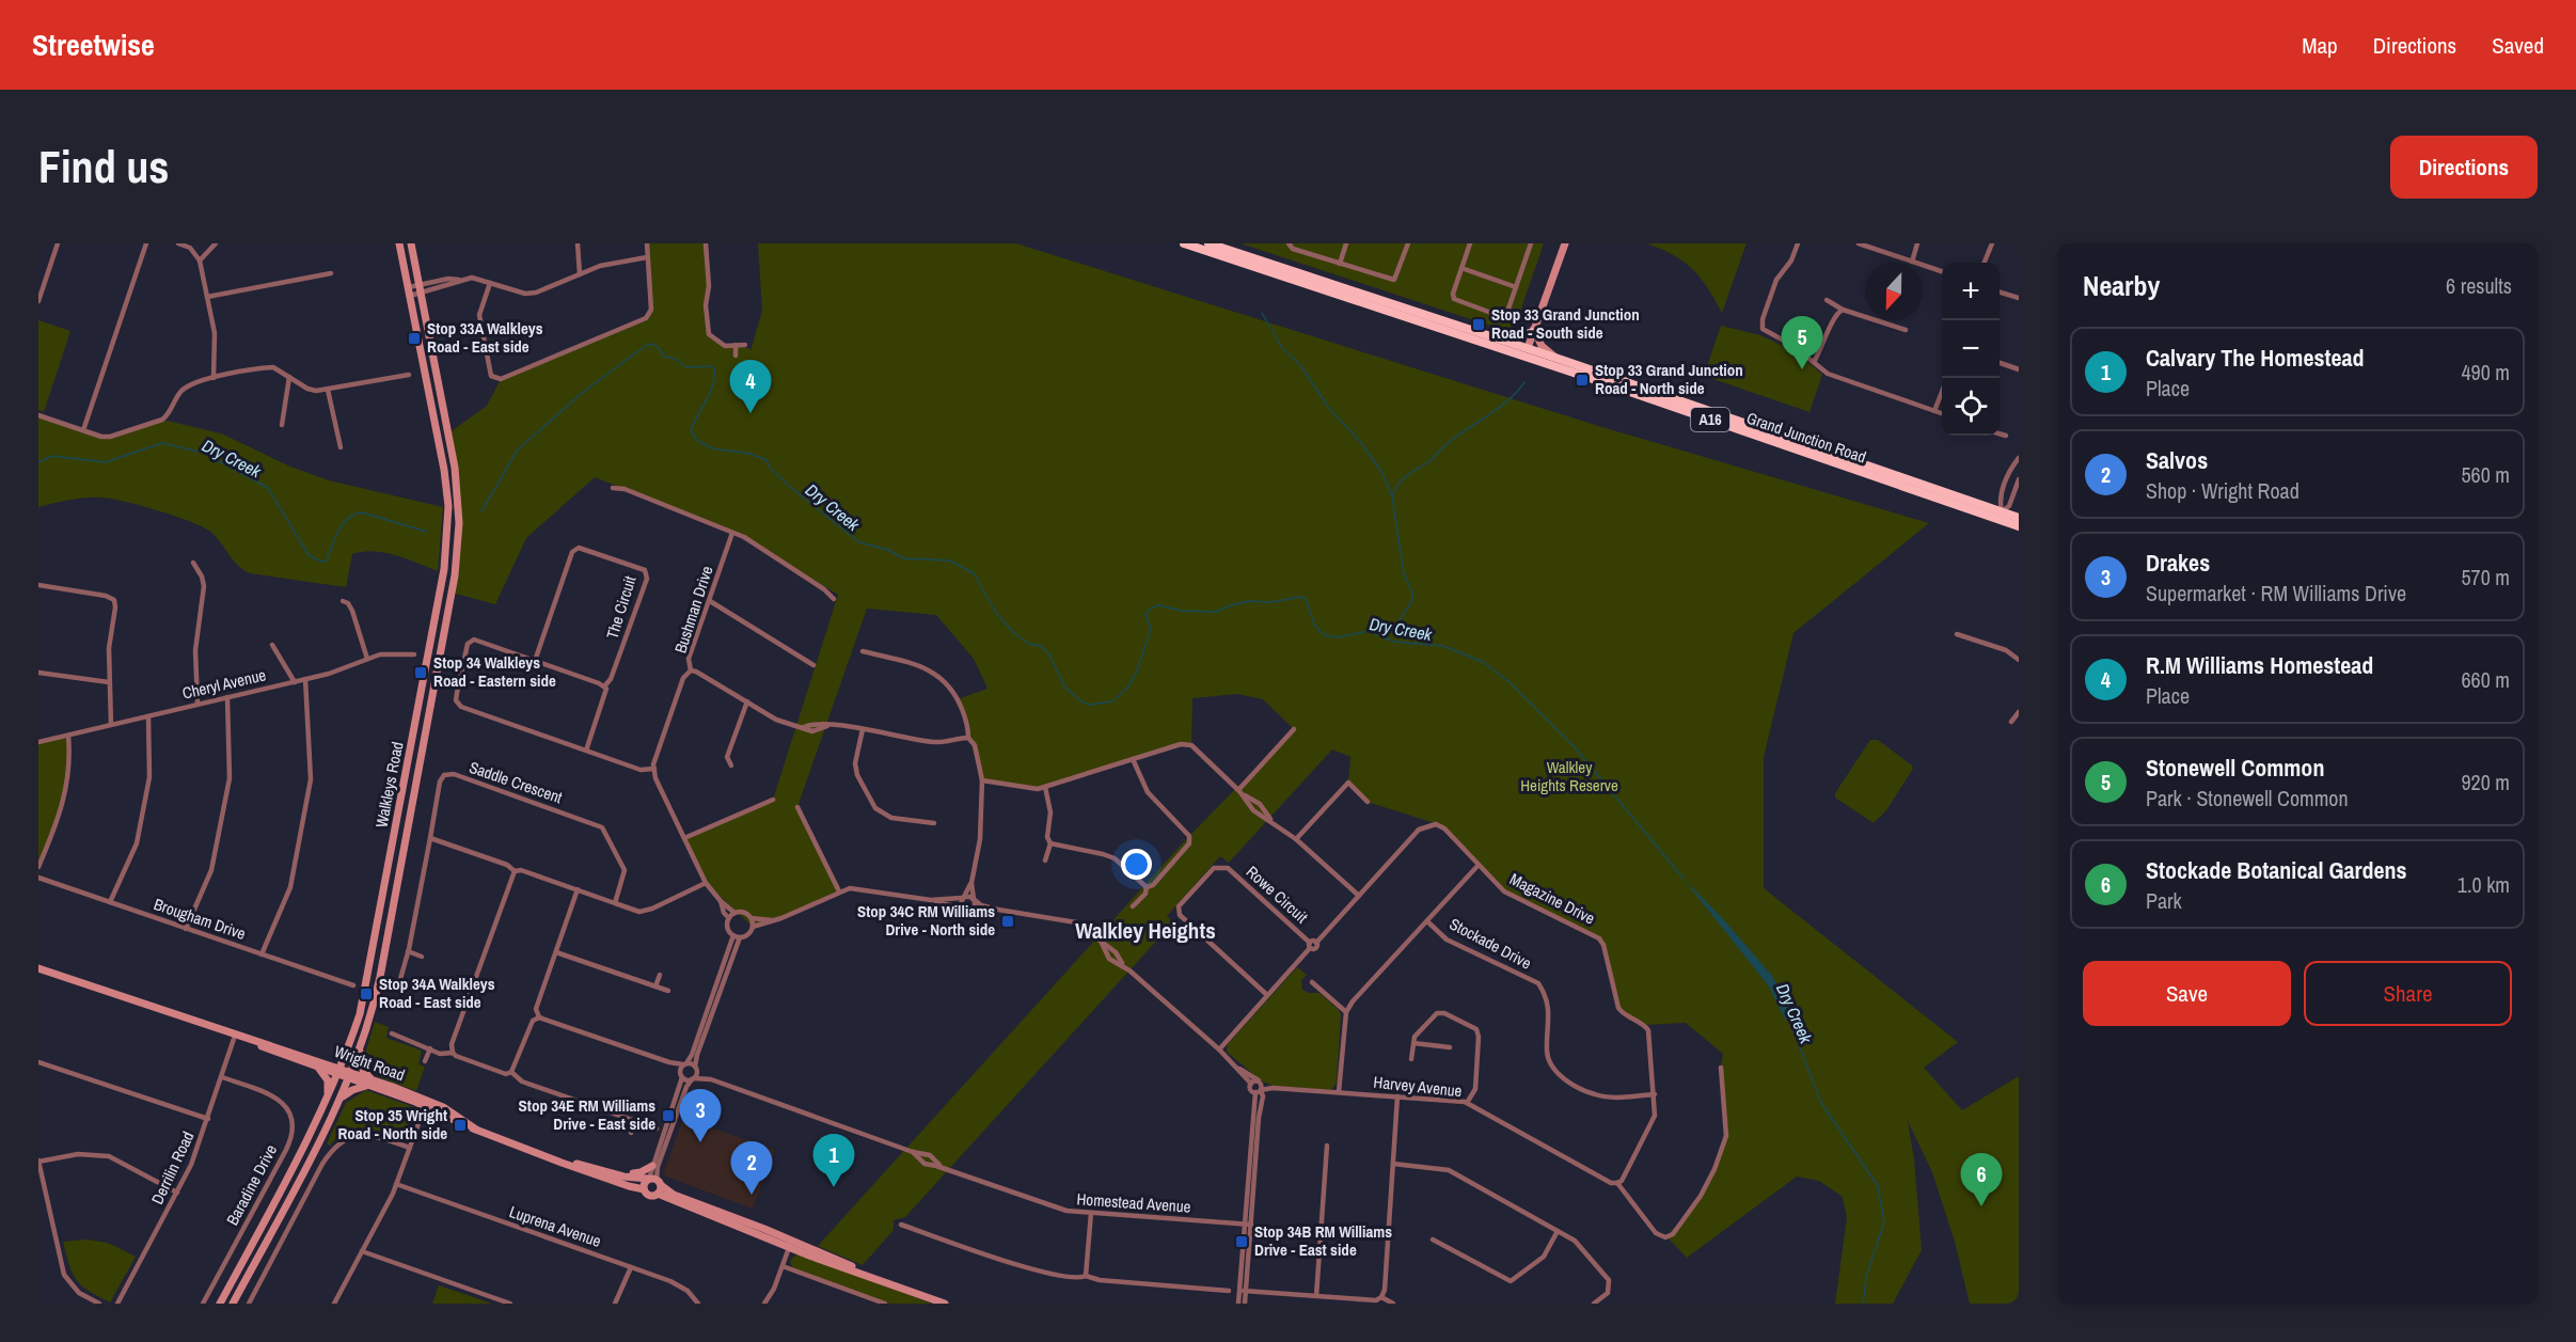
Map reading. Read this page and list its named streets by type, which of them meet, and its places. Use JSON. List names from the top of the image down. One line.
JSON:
{"streets":{"highway":["A16","Grand Junction Road"],"main road":["Walkleys Road","Wright Road"],"street":["The Circuit","Bushman Drive","Cheryl Avenue","Saddle Crescent","Rowe Circuit","Magazine Drive","Brougham Drive","Stockade Drive","Harvey Avenue","Derrilin Road","Baradine Drive","Homestead Avenue","Luprena Avenue"]},"crossings":[["Walkleys Road","Wright Road"],["Magazine Drive","Stockade Drive"],["Magazine Drive","Harvey Avenue"],["Wright Road","Derrilin Road"],["Derrilin Road","Baradine Drive"]],"districts":["Walkley Heights"],"water":["Dry Creek"],"parks":["Walkley Heights Reserve"],"places":{"transit":["Stop 33 Grand Junction Road - South side","Stop 33A Walkleys Road - East side","Stop 33 Grand Junction Road - North side","Stop 34 Walkleys Road - Eastern side","Stop 34C RM Williams Drive - North side","Stop 34A Walkleys Road - East side","Stop 34E RM Williams Drive - East side","Stop 35 Wright Road - North side","Stop 34B RM Williams Drive - East side"]},"north":"bottom","page":{"header":"Streetwise","nav":["Map","Directions","Saved"],"buttons":["Directions",["Save","Share"]],"title":"Find us","heading":["Nearby","6 results"],"map_buttons":["+","−"],"pins":["5","4","3","1","2","6"],"list":[{"mark":"1","name":"Calvary The Homestead","note":"Place","value":"490 m"},{"mark":"2","name":"Salvos","note":"Shop · Wright Road","value":"560 m"},{"mark":"3","name":"Drakes","note":"Supermarket · RM Williams Drive","value":"570 m"},{"mark":"4","name":"R.M Williams Homestead","note":"Place","value":"660 m"},{"mark":"5","name":"Stonewell Common","note":"Park · Stonewell Common","value":"920 m"},{"mark":"6","name":"Stockade Botanical Gardens","note":"Park","value":"1.0 km"}]}}
